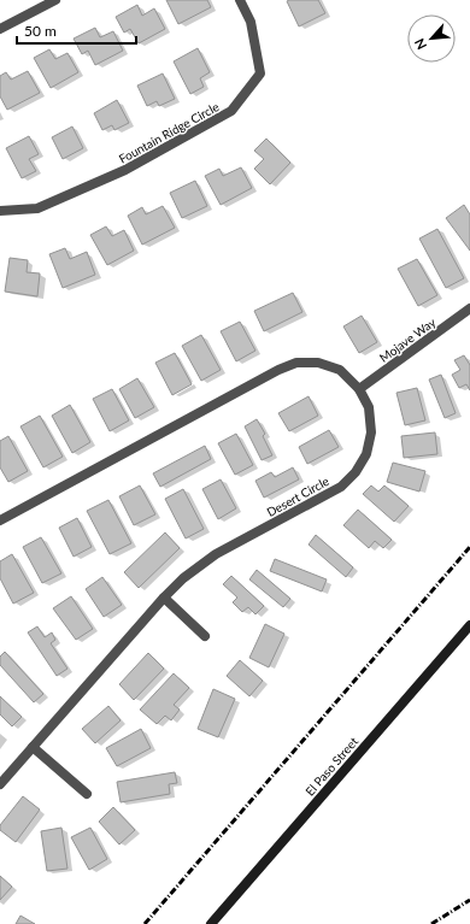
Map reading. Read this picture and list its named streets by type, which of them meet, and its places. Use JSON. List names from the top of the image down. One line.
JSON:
{"streets":{"main road":["El Paso Street"],"street":["Fountain Ridge Circle","Mojave Way","Desert Circle"]},"crossings":[["Mojave Way","Desert Circle"]],"scale_bar":"50 m","north":"bottom left"}
